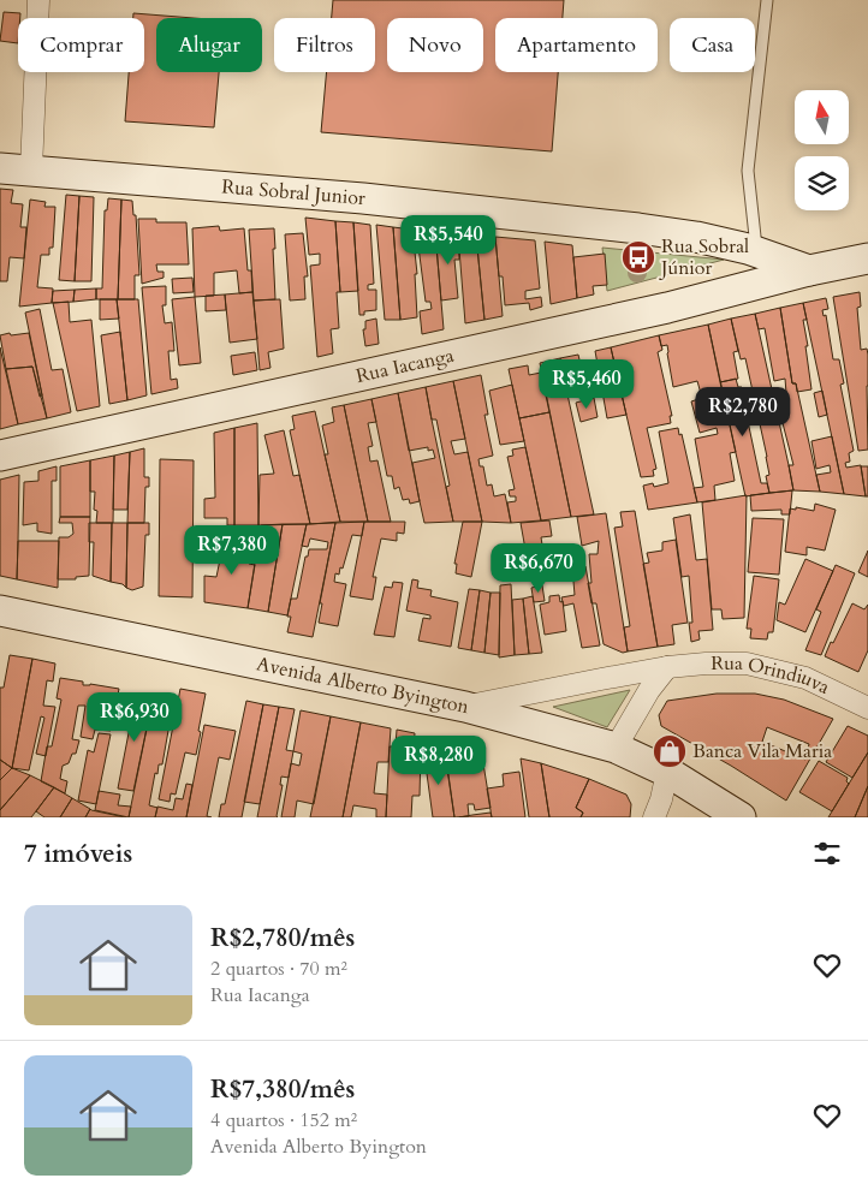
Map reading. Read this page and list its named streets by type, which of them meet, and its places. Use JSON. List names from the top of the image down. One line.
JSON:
{"streets":{"street":["Rua Sobral Junior","Rua Iacanga","Rua Orindiuva","Avenida Alberto Byington"]},"crossings":[["Rua Sobral Junior","Rua Iacanga"],["Rua Orindiuva","Avenida Alberto Byington"]],"places":{"bus stop":["Rua Sobral Júnior"],"shop":["Banca Vila Maria"]},"north":"top","page":{"chip":["Comprar","Alugar","Filtros","Novo","Apartamento","Casa"],"price":["R$5,540","R$5,460","R$2,780","R$7,380","R$6,670","R$6,930","R$8,280"],"heading":"7 imóveis","list":[{"name":"R$2,780/mês","note":"2 quartos · 70 m² · Rua Iacanga"},{"name":"R$7,380/mês","note":"4 quartos · 152 m² · Avenida Alberto Byington"}]}}
